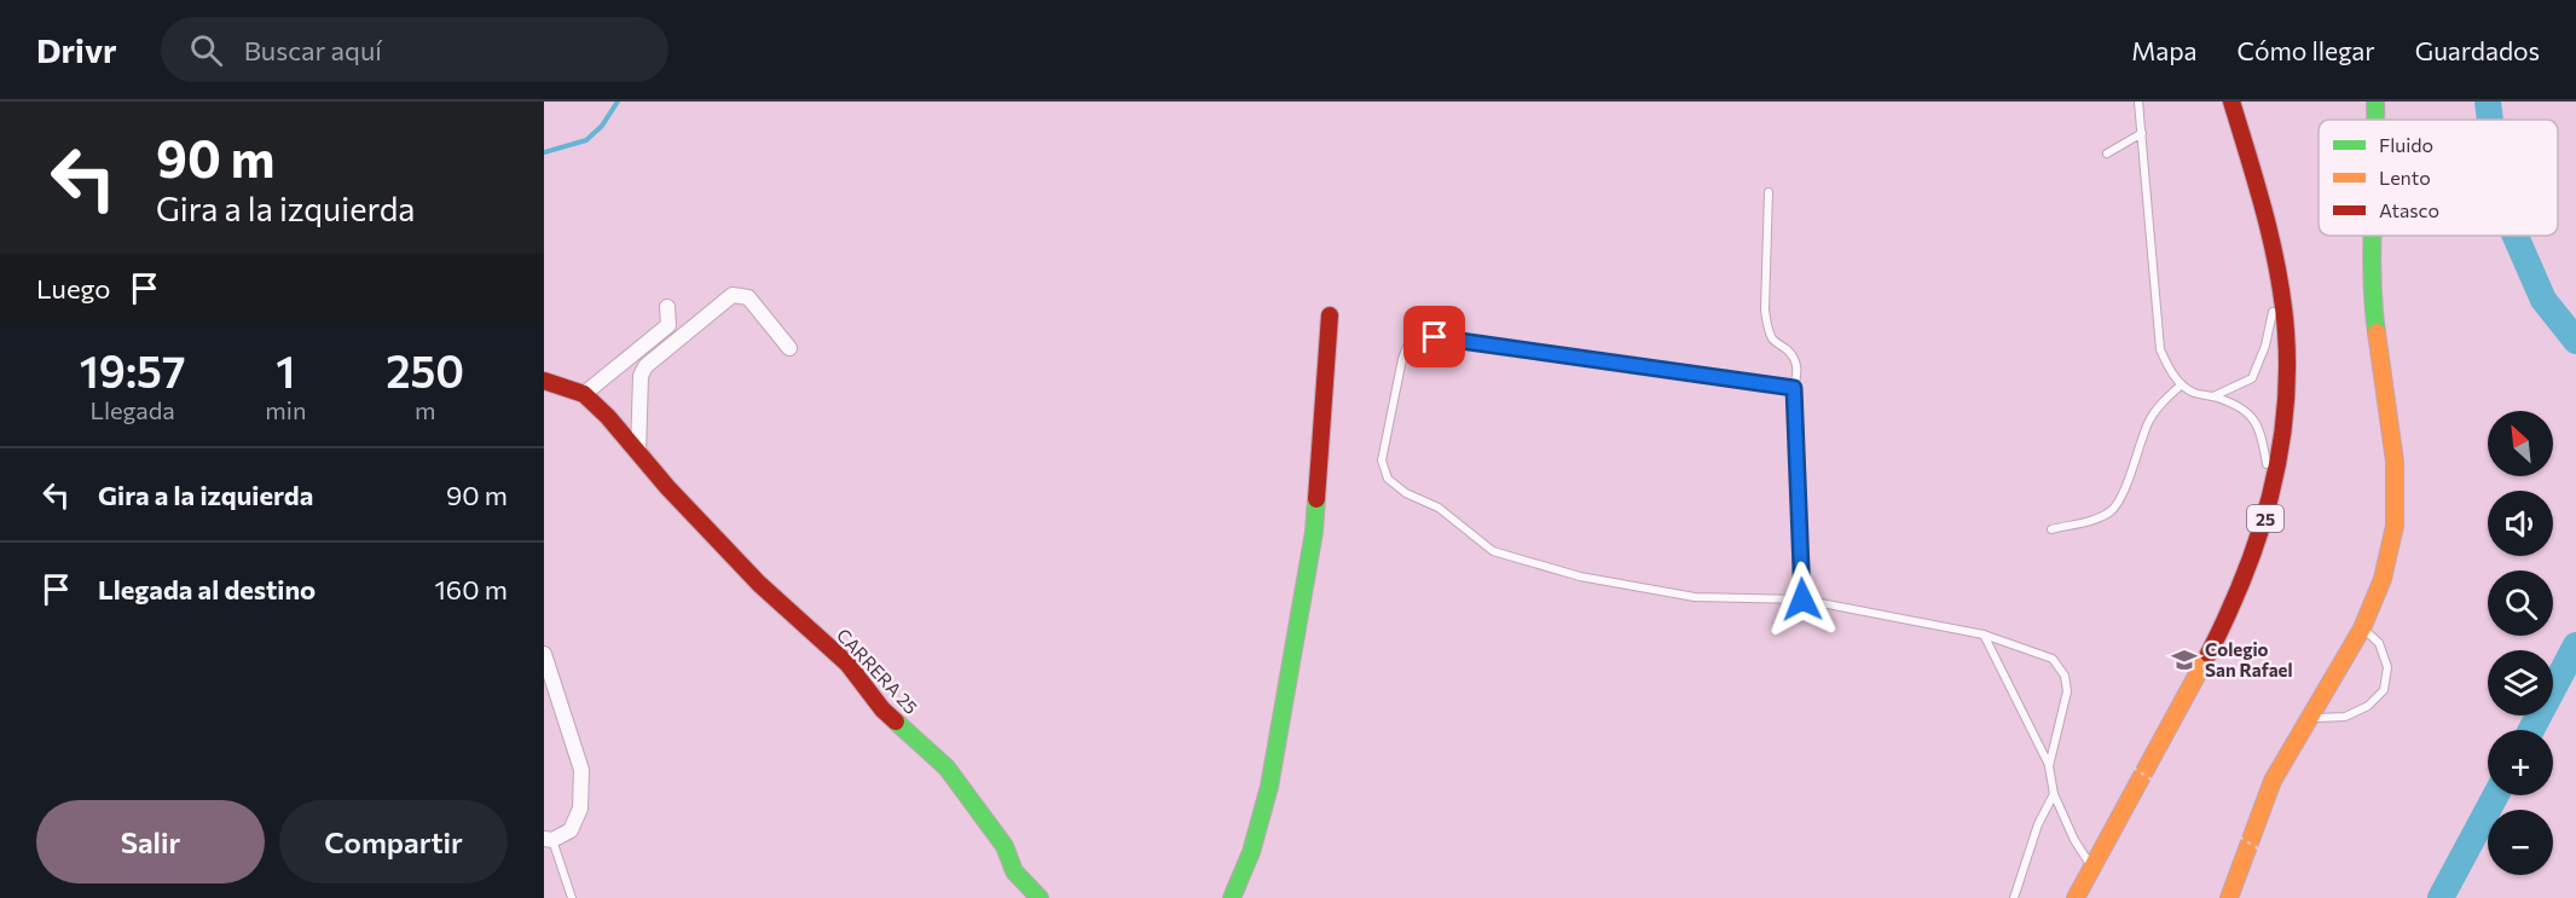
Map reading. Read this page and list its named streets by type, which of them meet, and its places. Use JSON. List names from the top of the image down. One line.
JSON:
{"streets":{"main road":["25","CARRERA 25"]},"places":{"school or university":["Colegio San Rafael"]},"legend":["Fluido","Lento","Atasco"],"north":"top left","page":{"header":"Drivr","search":"Buscar aquí","nav":["Mapa","Cómo llegar","Guardados"],"turn":["90 m","Gira a la izquierda"],"then":"Luego","eta":["19:57","Llegada","1","min","250","m"],"map_buttons":["+","−"],"list":[{"name":"Gira a la izquierda","value":"90 m"},{"name":"Llegada al destino","value":"160 m"}],"buttons":["Salir","Compartir"]}}
